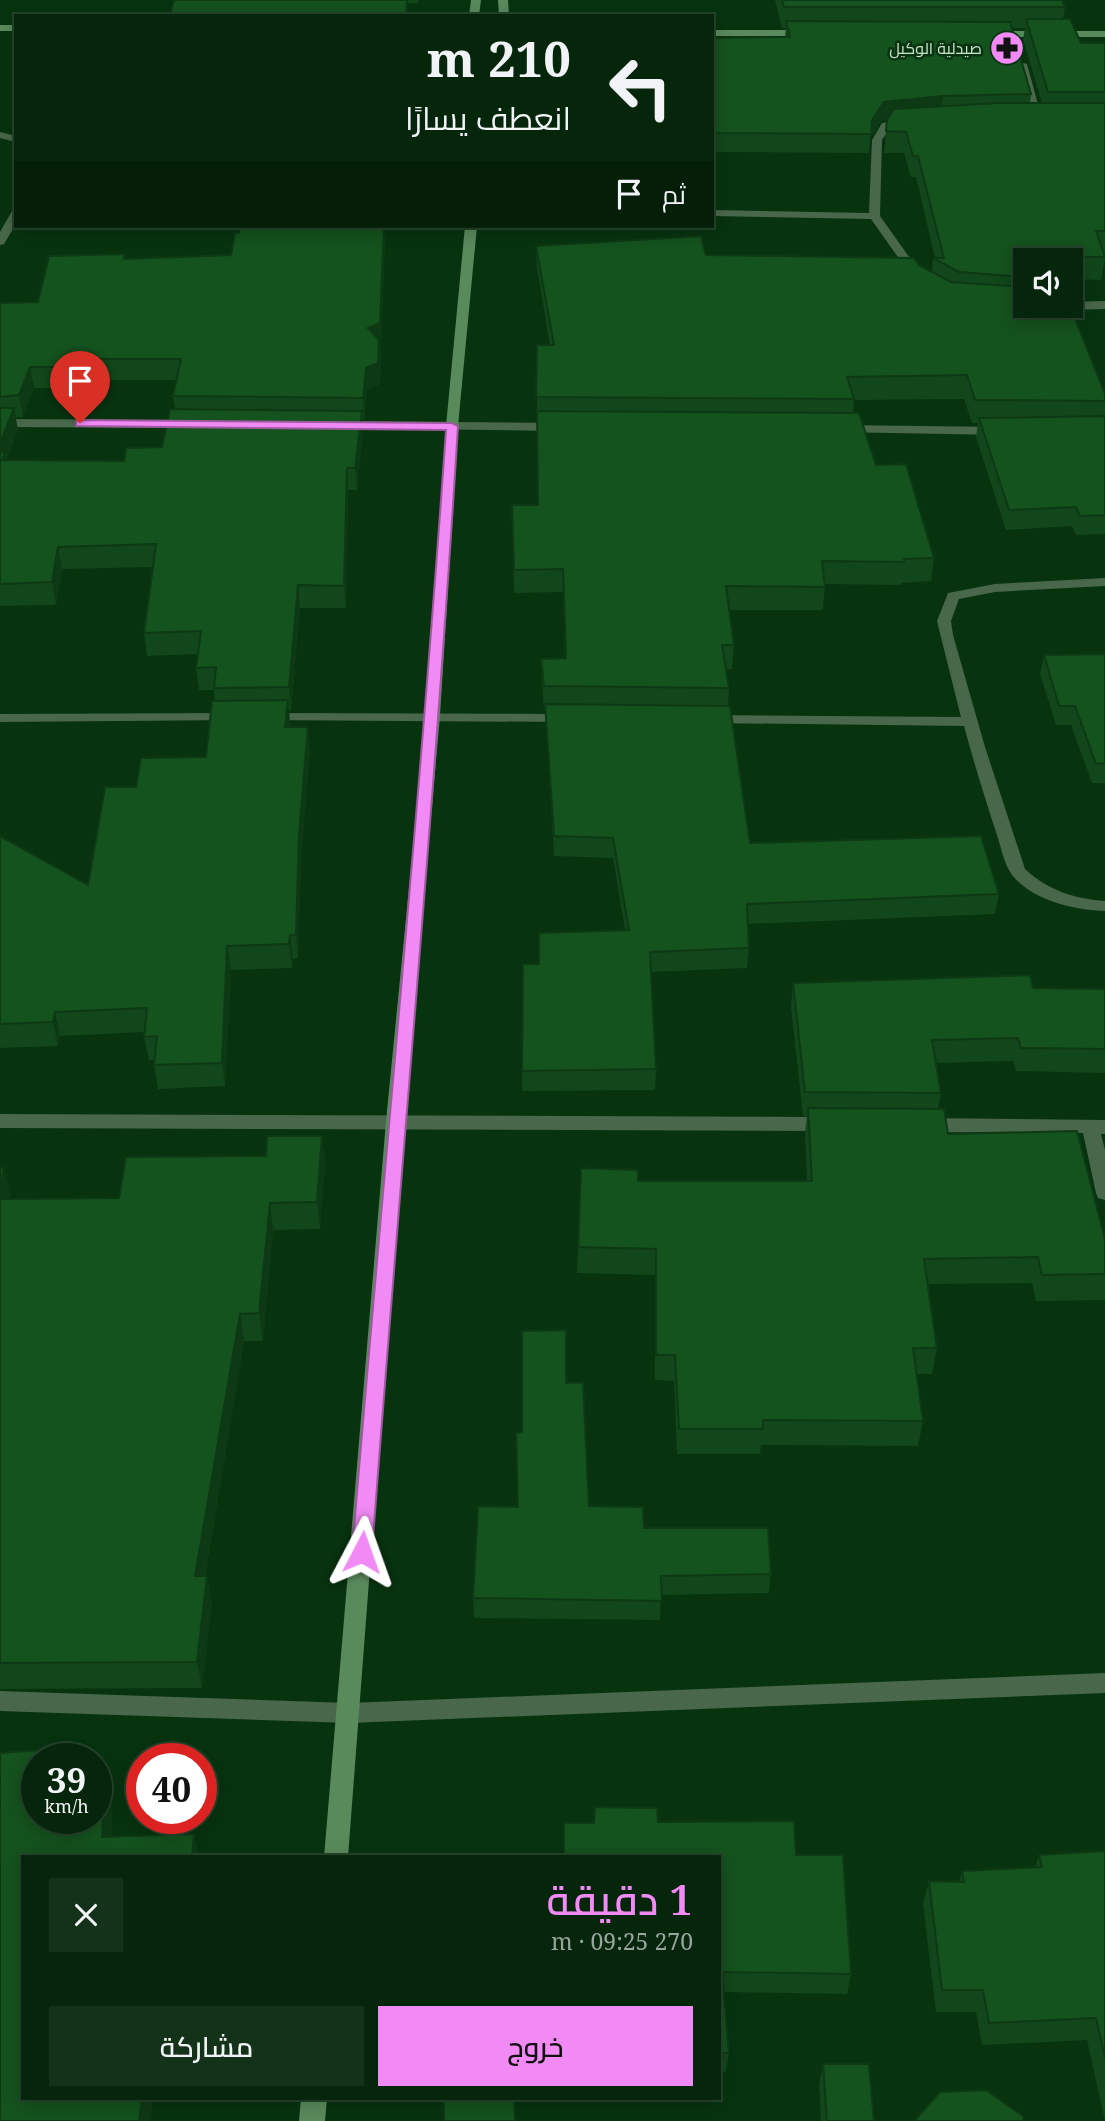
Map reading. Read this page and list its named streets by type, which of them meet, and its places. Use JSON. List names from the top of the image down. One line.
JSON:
{"places":{"pharmacy":["صيدلية الوكيل"]},"page":{"turn":["210 m","انعطف يسارًا"],"then":"ثم","speed":"39 km/h","limit":"40","heading":["1 دقيقة","270 m · 09:25"],"buttons":["خروج","مشاركة"]}}
